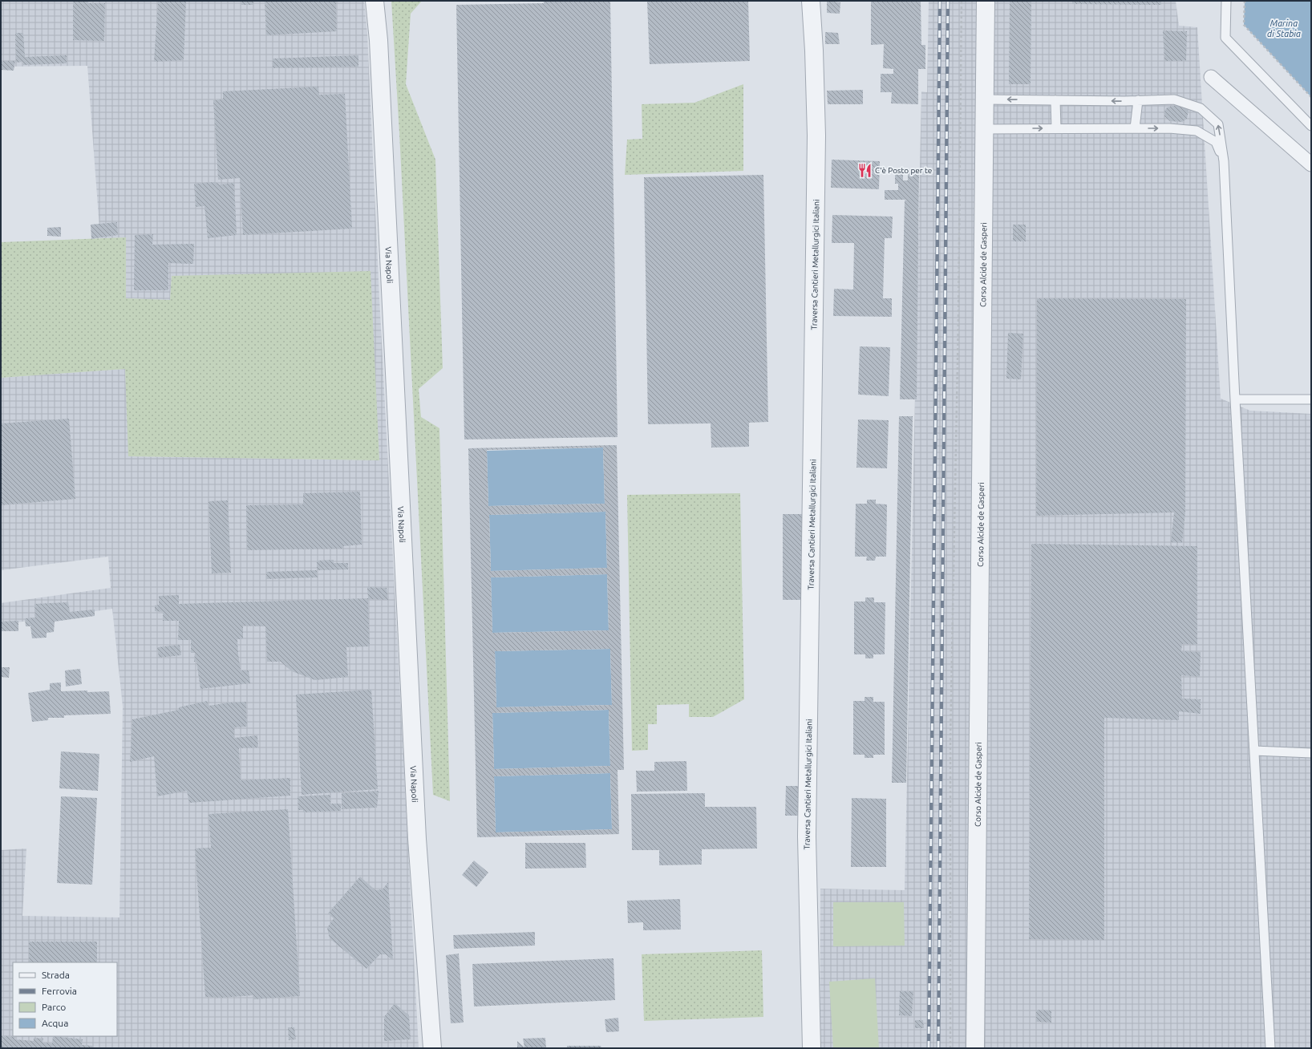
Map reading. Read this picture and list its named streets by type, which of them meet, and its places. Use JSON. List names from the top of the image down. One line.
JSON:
{"streets":{"street":["Via Napoli","Traversa Cantieri Metallurgici Italiani","Corso Alcide de Gasperi"]},"water":["Marina di Stabia"],"places":{"restaurant":["C'è Posto per te"]},"legend":["Strada","Ferrovia","Parco","Acqua"]}
